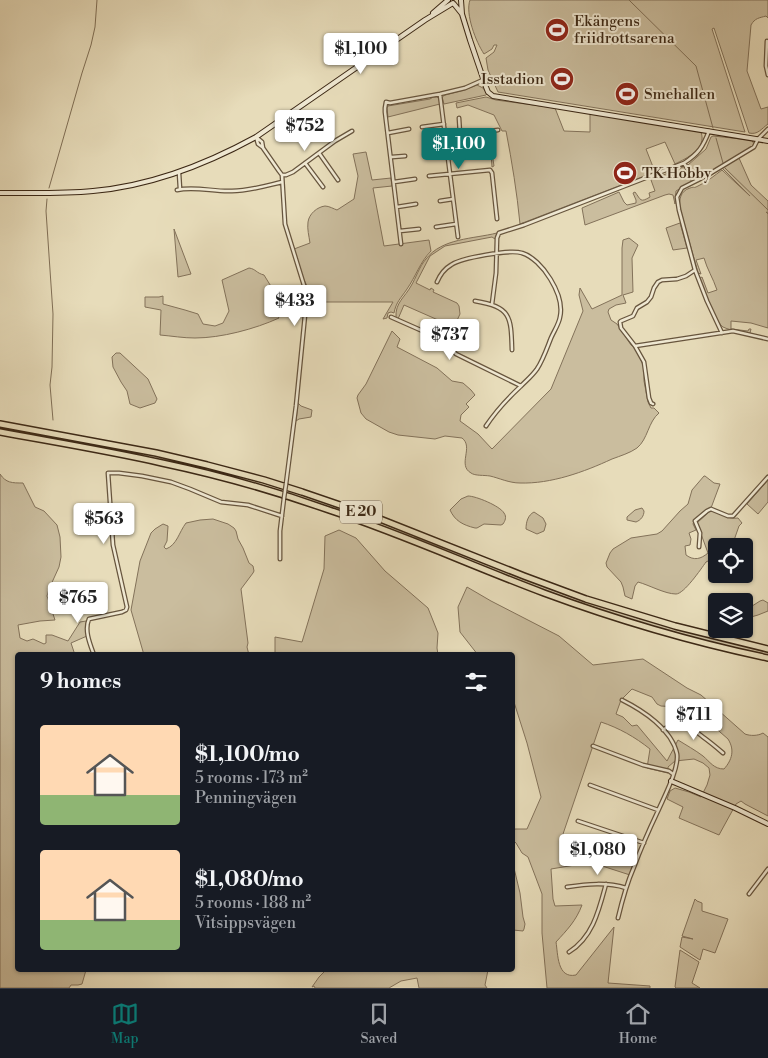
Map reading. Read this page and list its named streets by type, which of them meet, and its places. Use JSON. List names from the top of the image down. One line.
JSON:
{"streets":{"highway":["E 20"]},"places":{"sports":["Ekängens friidrottsarena","Isstadion","Smehallen","TK Hobby"]},"page":{"price":["$1,100","$752","$1,100","$433","$737","$563","$765","$711","$1,080"],"heading":"9 homes","list":[{"name":"$1,100/mo","note":"5 rooms · 173 m² · Penningvägen"},{"name":"$1,080/mo","note":"5 rooms · 188 m² · Vitsippsvägen"}],"tabs":["Map","Saved","Home"]}}
